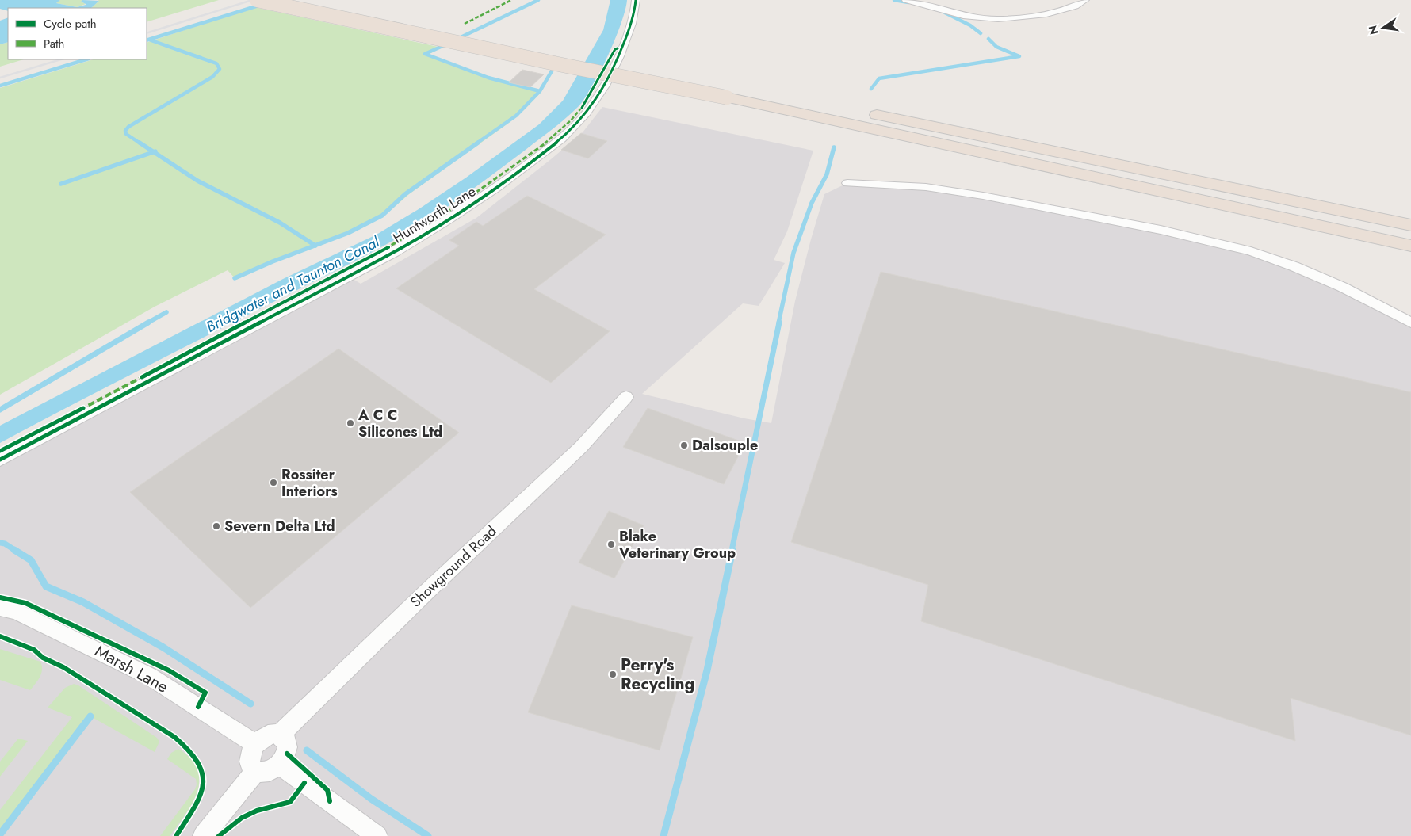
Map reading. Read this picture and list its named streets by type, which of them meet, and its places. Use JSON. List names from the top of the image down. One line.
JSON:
{"streets":{"street":["Huntworth Lane","Showground Road","Marsh Lane"]},"crossings":[["Showground Road","Marsh Lane"]],"water":["Bridgwater and Taunton Canal"],"places":["A C C Silicones Ltd","Dalsouple","Rossiter Interiors","Severn Delta Ltd","Blake Veterinary Group","Perry's Recycling"],"legend":["Cycle path","Path"],"north":"left"}
